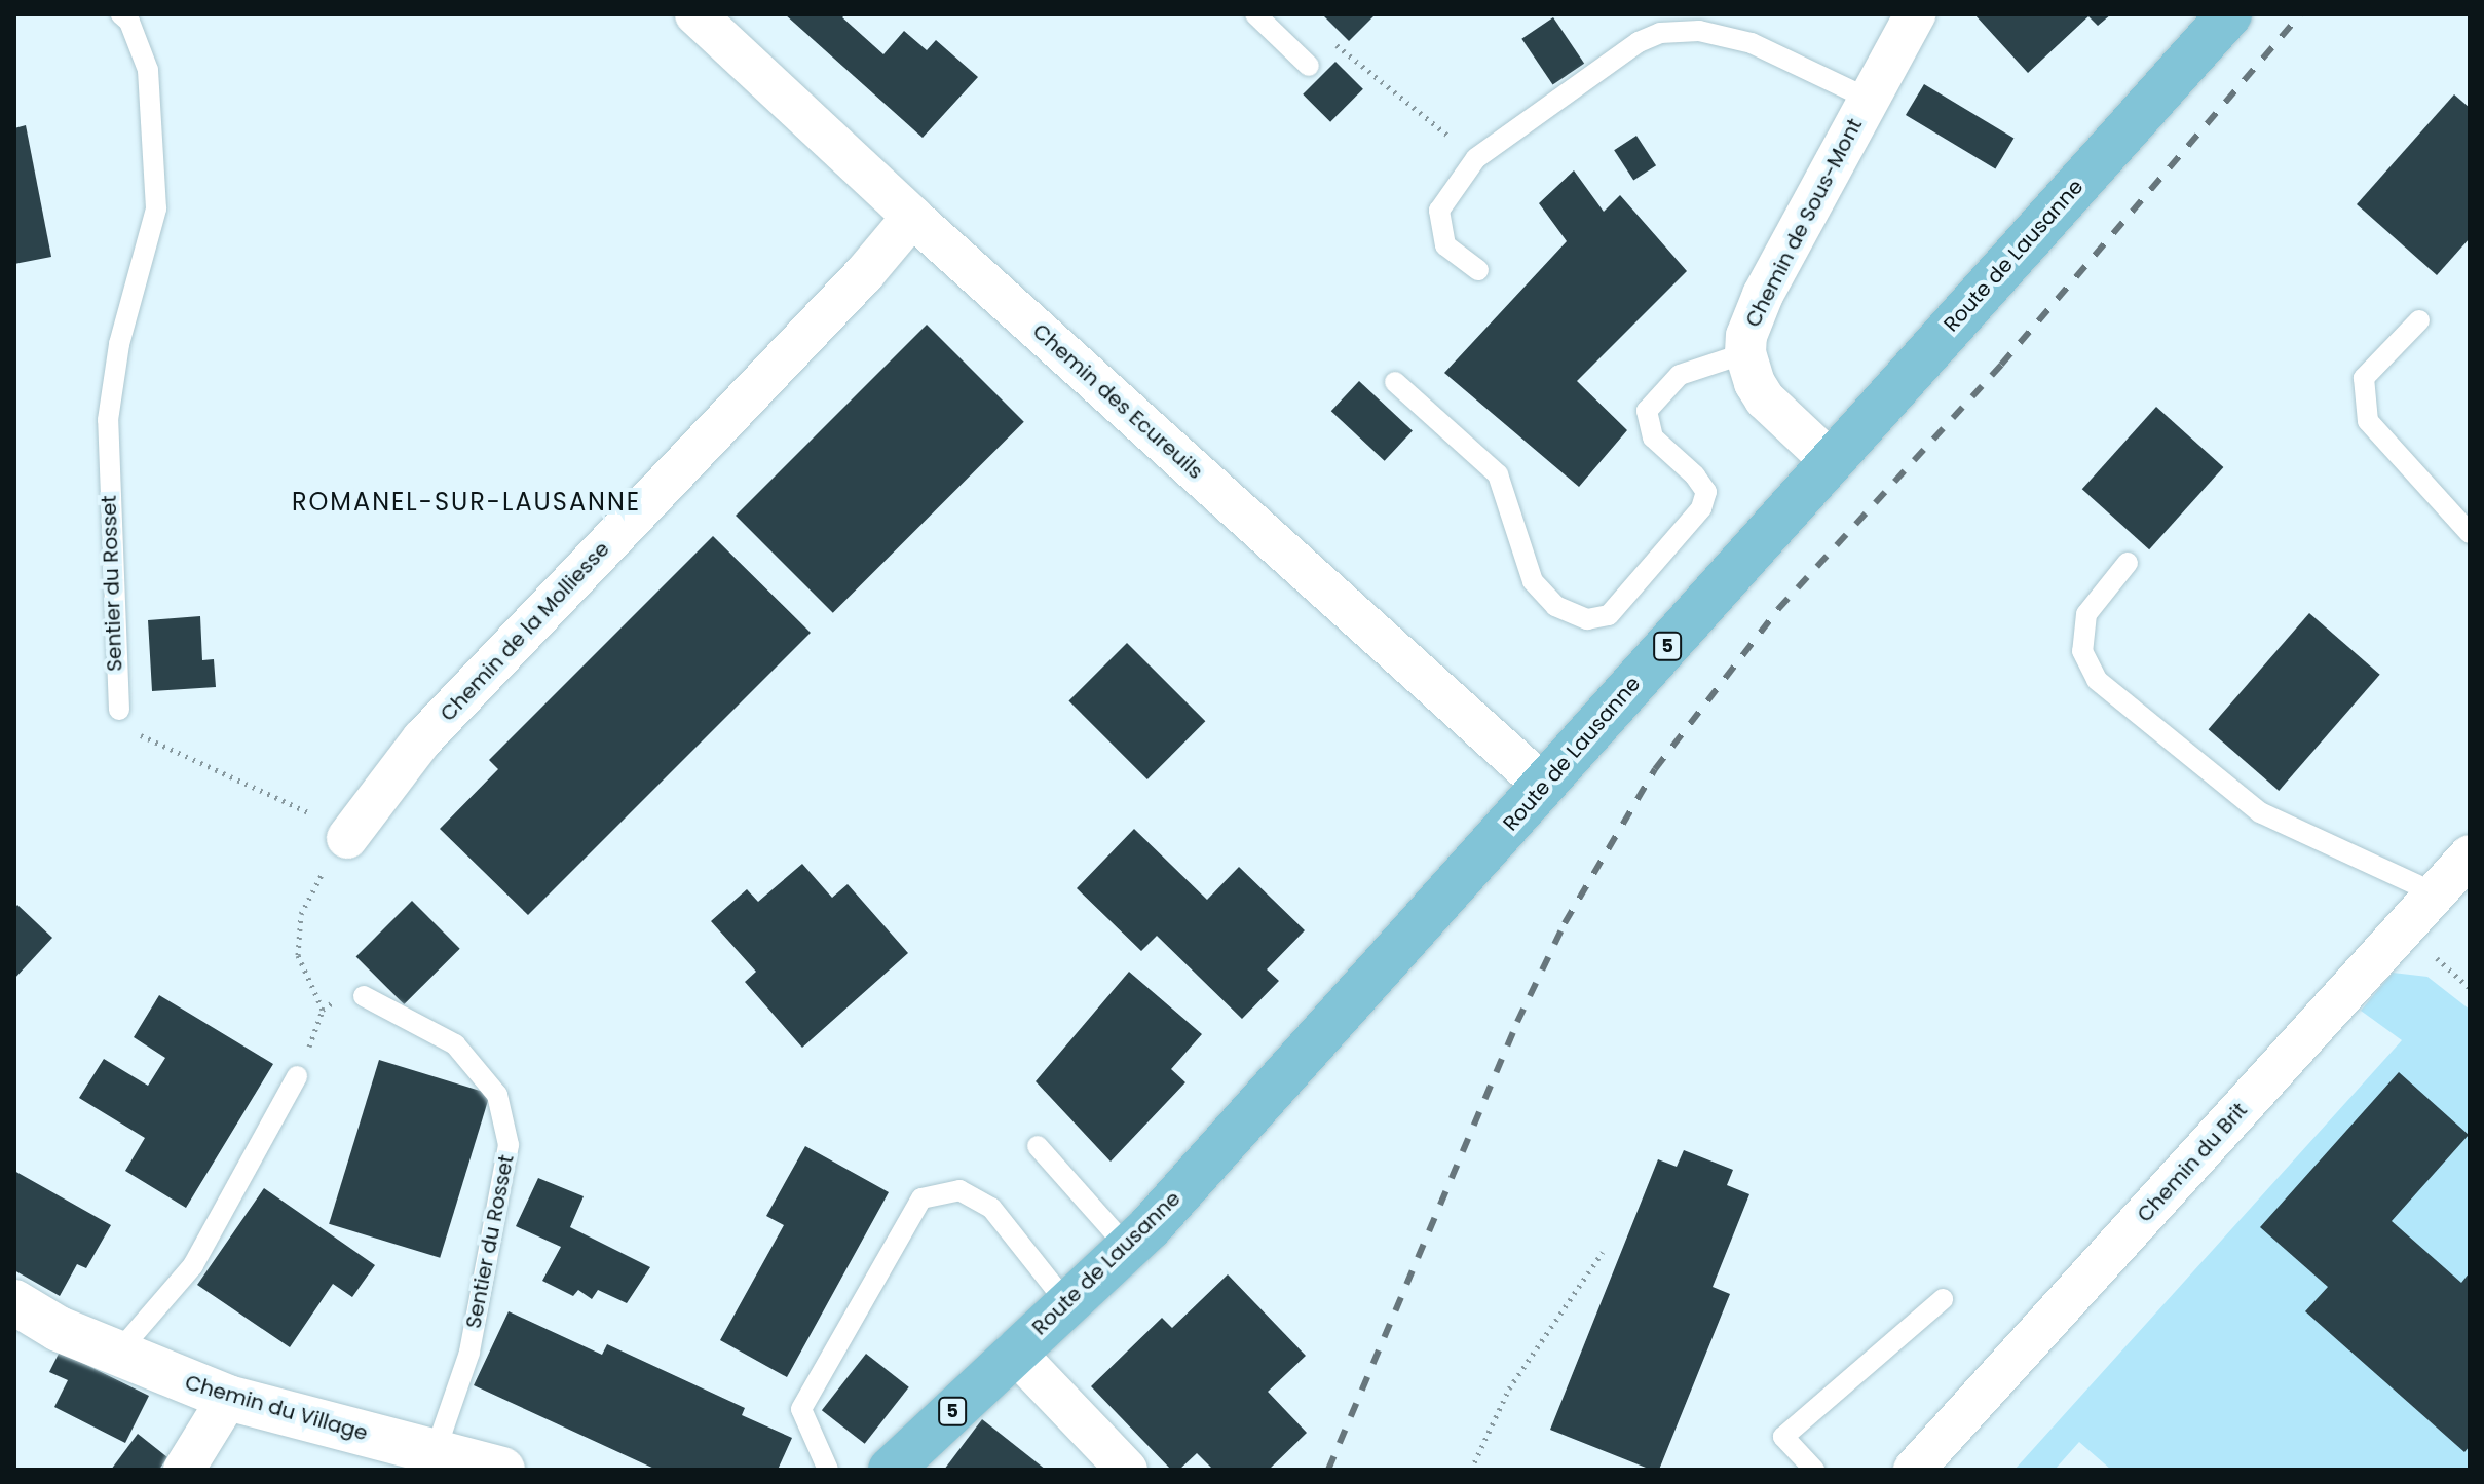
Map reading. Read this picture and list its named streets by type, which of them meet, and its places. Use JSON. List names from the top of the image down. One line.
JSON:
{"streets":{"main road":["Route de Lausanne","5"],"street":["Chemin de Sous-Mont","Chemin des Ecureuils","Chemin de la Molliesse","Chemin du Brit","Chemin du Village"],"lane":["Sentier du Rosset"]},"crossings":[["Chemin de Sous-Mont","Route de Lausanne"],["Route de Lausanne","Chemin des Ecureuils"],["Chemin des Ecureuils","Chemin de la Molliesse"],["Sentier du Rosset","Chemin du Village"]],"districts":["ROMANEL-SUR-LAUSANNE"]}
